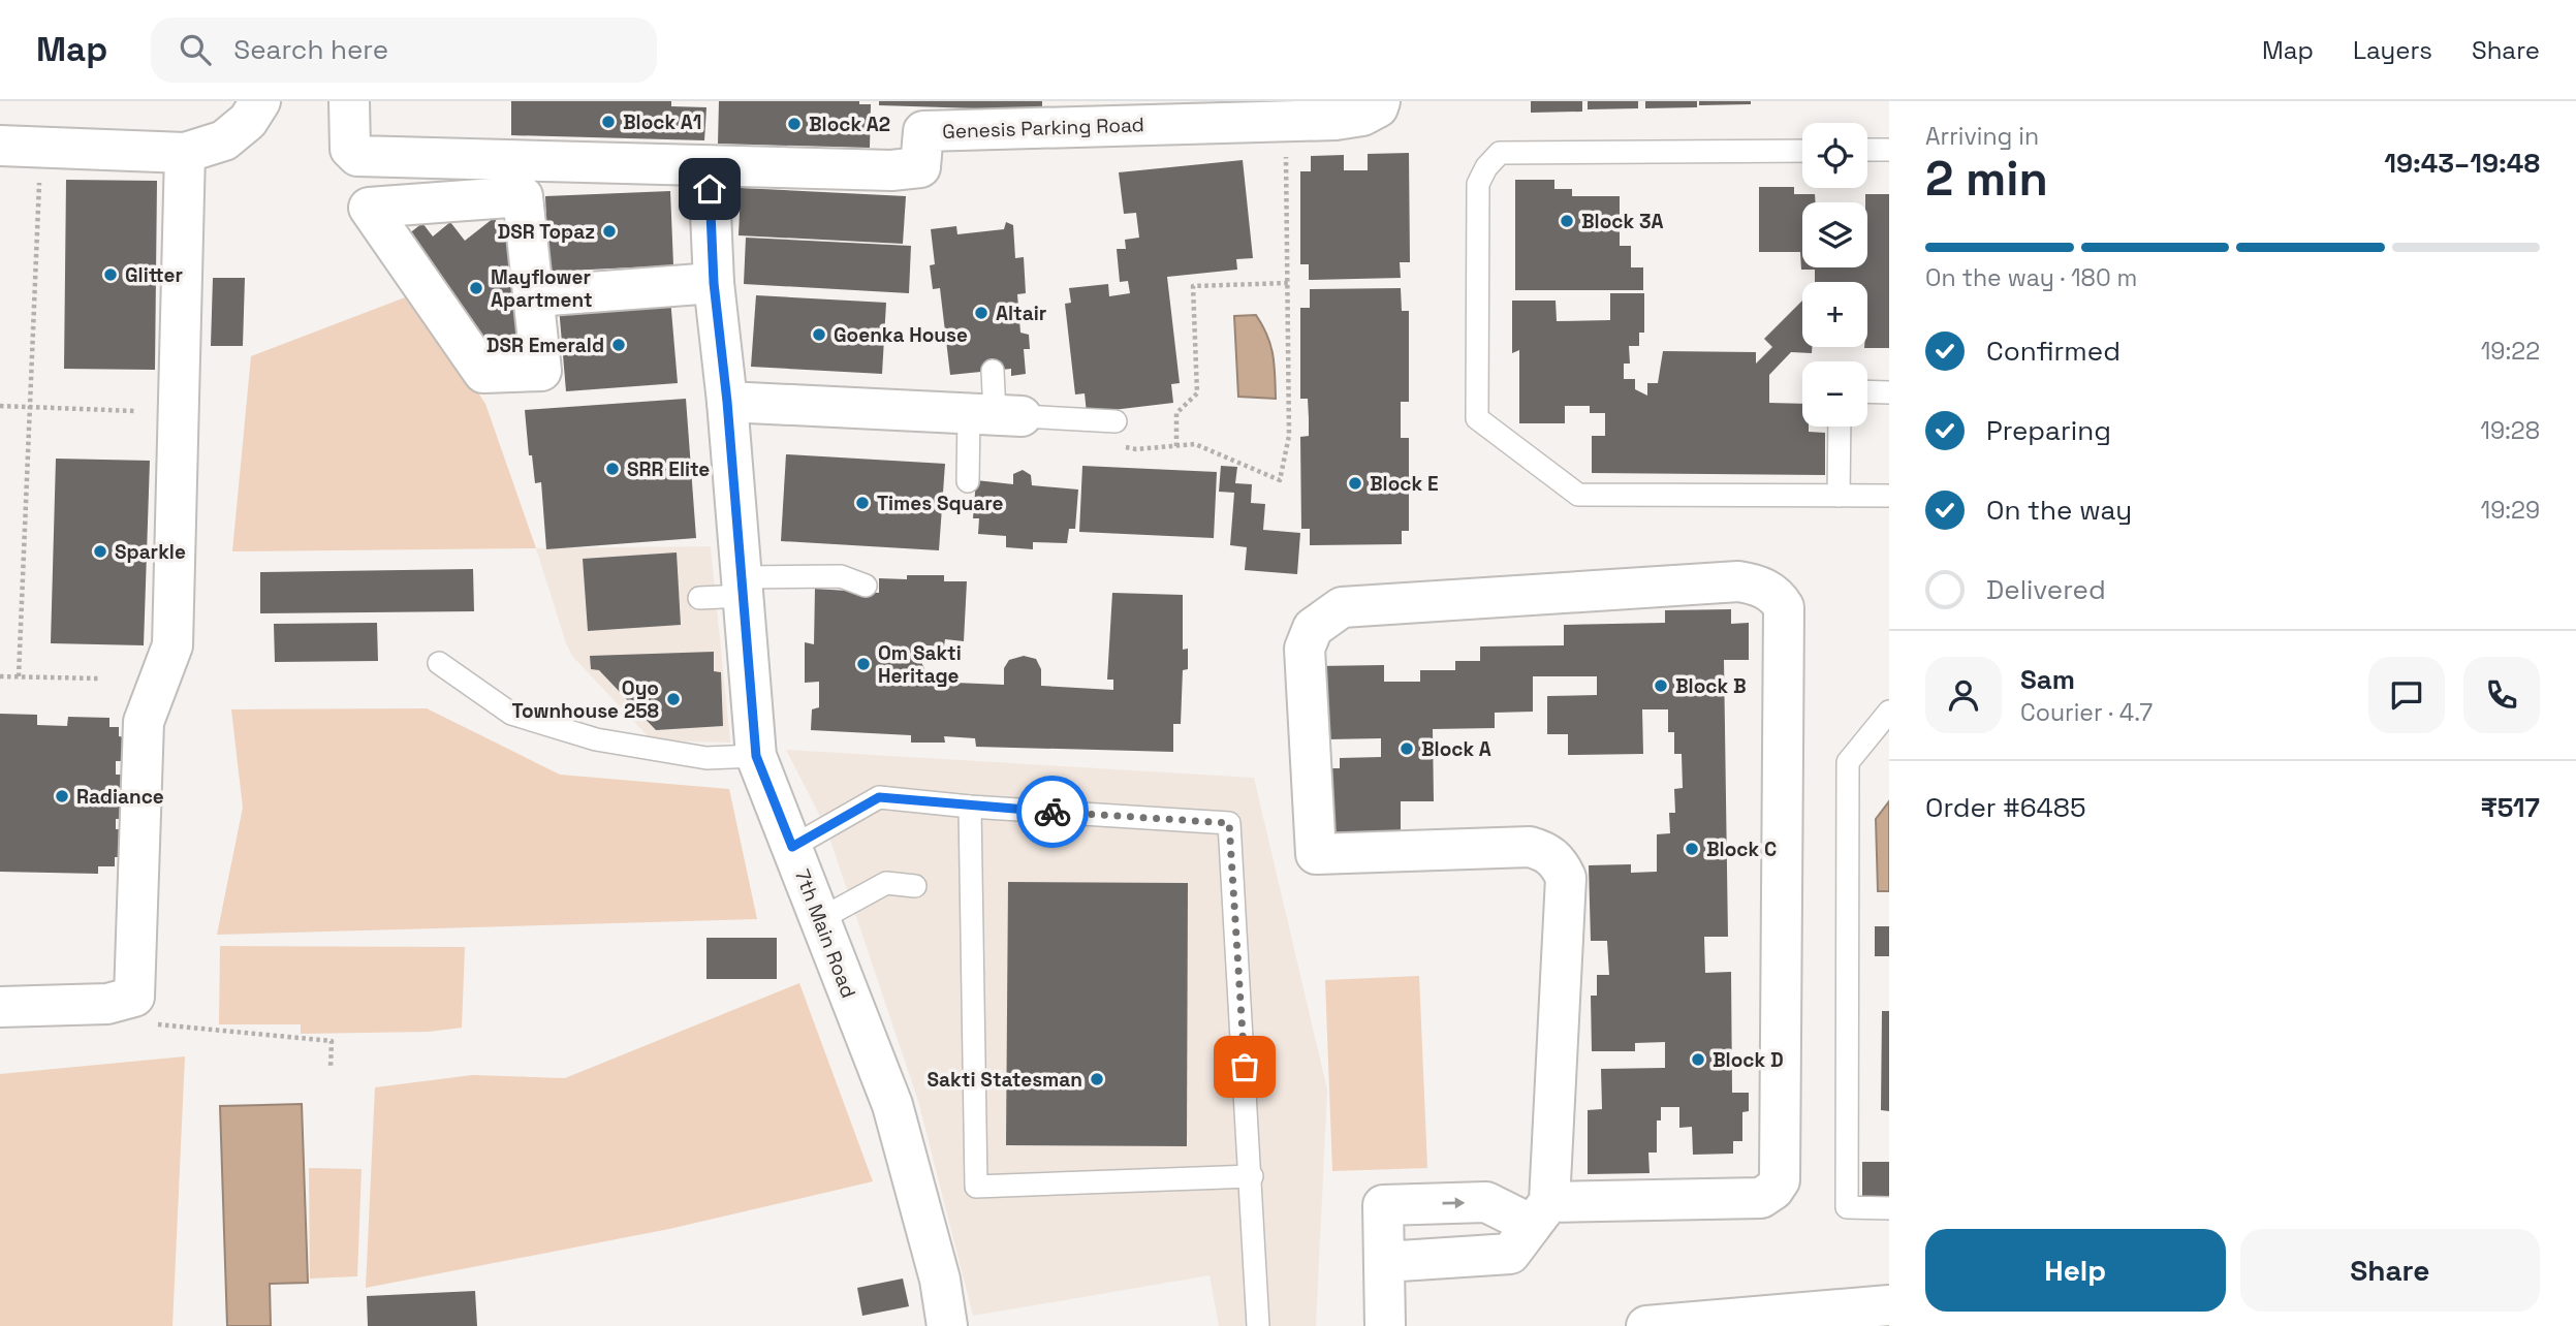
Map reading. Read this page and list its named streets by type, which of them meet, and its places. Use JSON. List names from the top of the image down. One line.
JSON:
{"streets":{"street":["Genesis Parking Road","7th Main Road"]},"places":["Block A1","Block A2","Block 3A","DSR Topaz","Glitter","Mayflower Apartment","Altair","Goenka House","DSR Emerald","SRR Elite","Block E","Times Square","Sparkle","Om Sakti Heritage","Block B","Oyo Townhouse 258","Block A","Radiance","Block C","Block D","Sakti Statesman"],"page":{"header":"Map","search":"Search here","nav":["Map","Layers","Share"],"heading":["2 min","Arriving in","19:43–19:48"],"panel":["Sam","Courier · 4.7","Order #6485","₹517"],"map_buttons":["+","−"],"bar":"On the way · 180 m","list":[["Confirmed","19:22"],["Preparing","19:28"],["On the way","19:29"],"Delivered"],"buttons":["Help","Share"]}}
